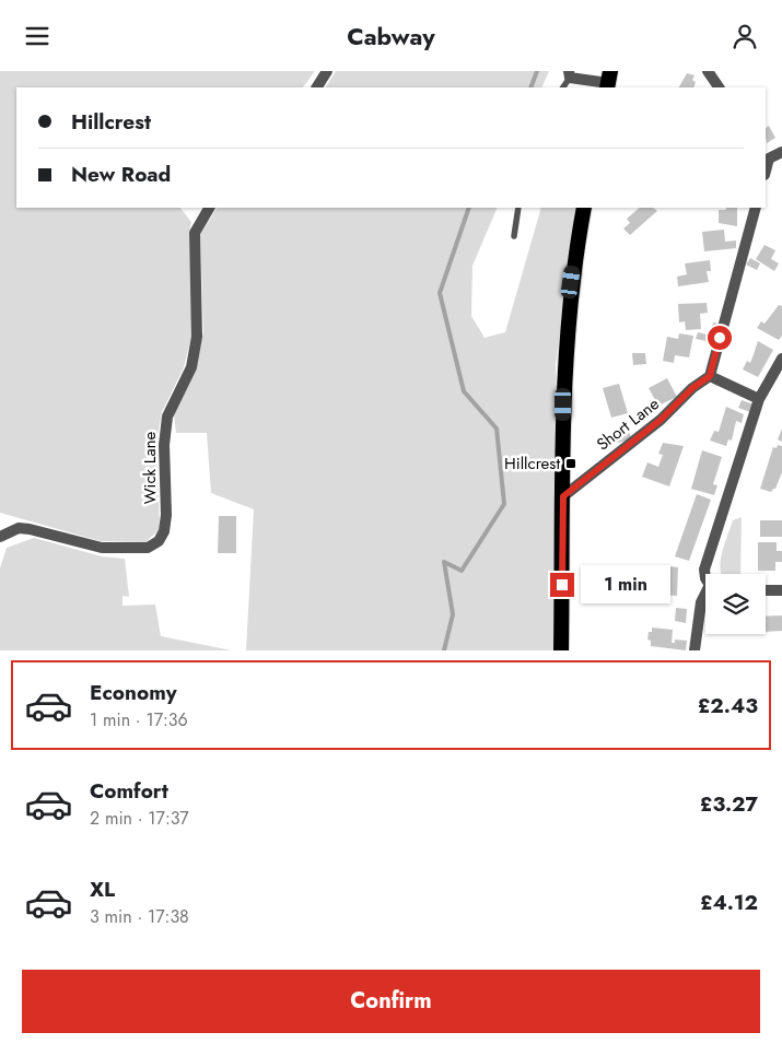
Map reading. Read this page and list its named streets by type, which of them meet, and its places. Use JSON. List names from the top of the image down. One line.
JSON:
{"streets":{"street":["Short Lane","Wick Lane"]},"places":{"transit":["Hillcrest"]},"page":{"header":"Cabway","banner":["Hillcrest","New Road"],"bubble":"1 min","list":[{"name":"Economy","note":"1 min · 17:36","value":"£2.43"},{"name":"Comfort","note":"2 min · 17:37","value":"£3.27"},{"name":"XL","note":"3 min · 17:38","value":"£4.12"}],"buttons":"Confirm"}}
